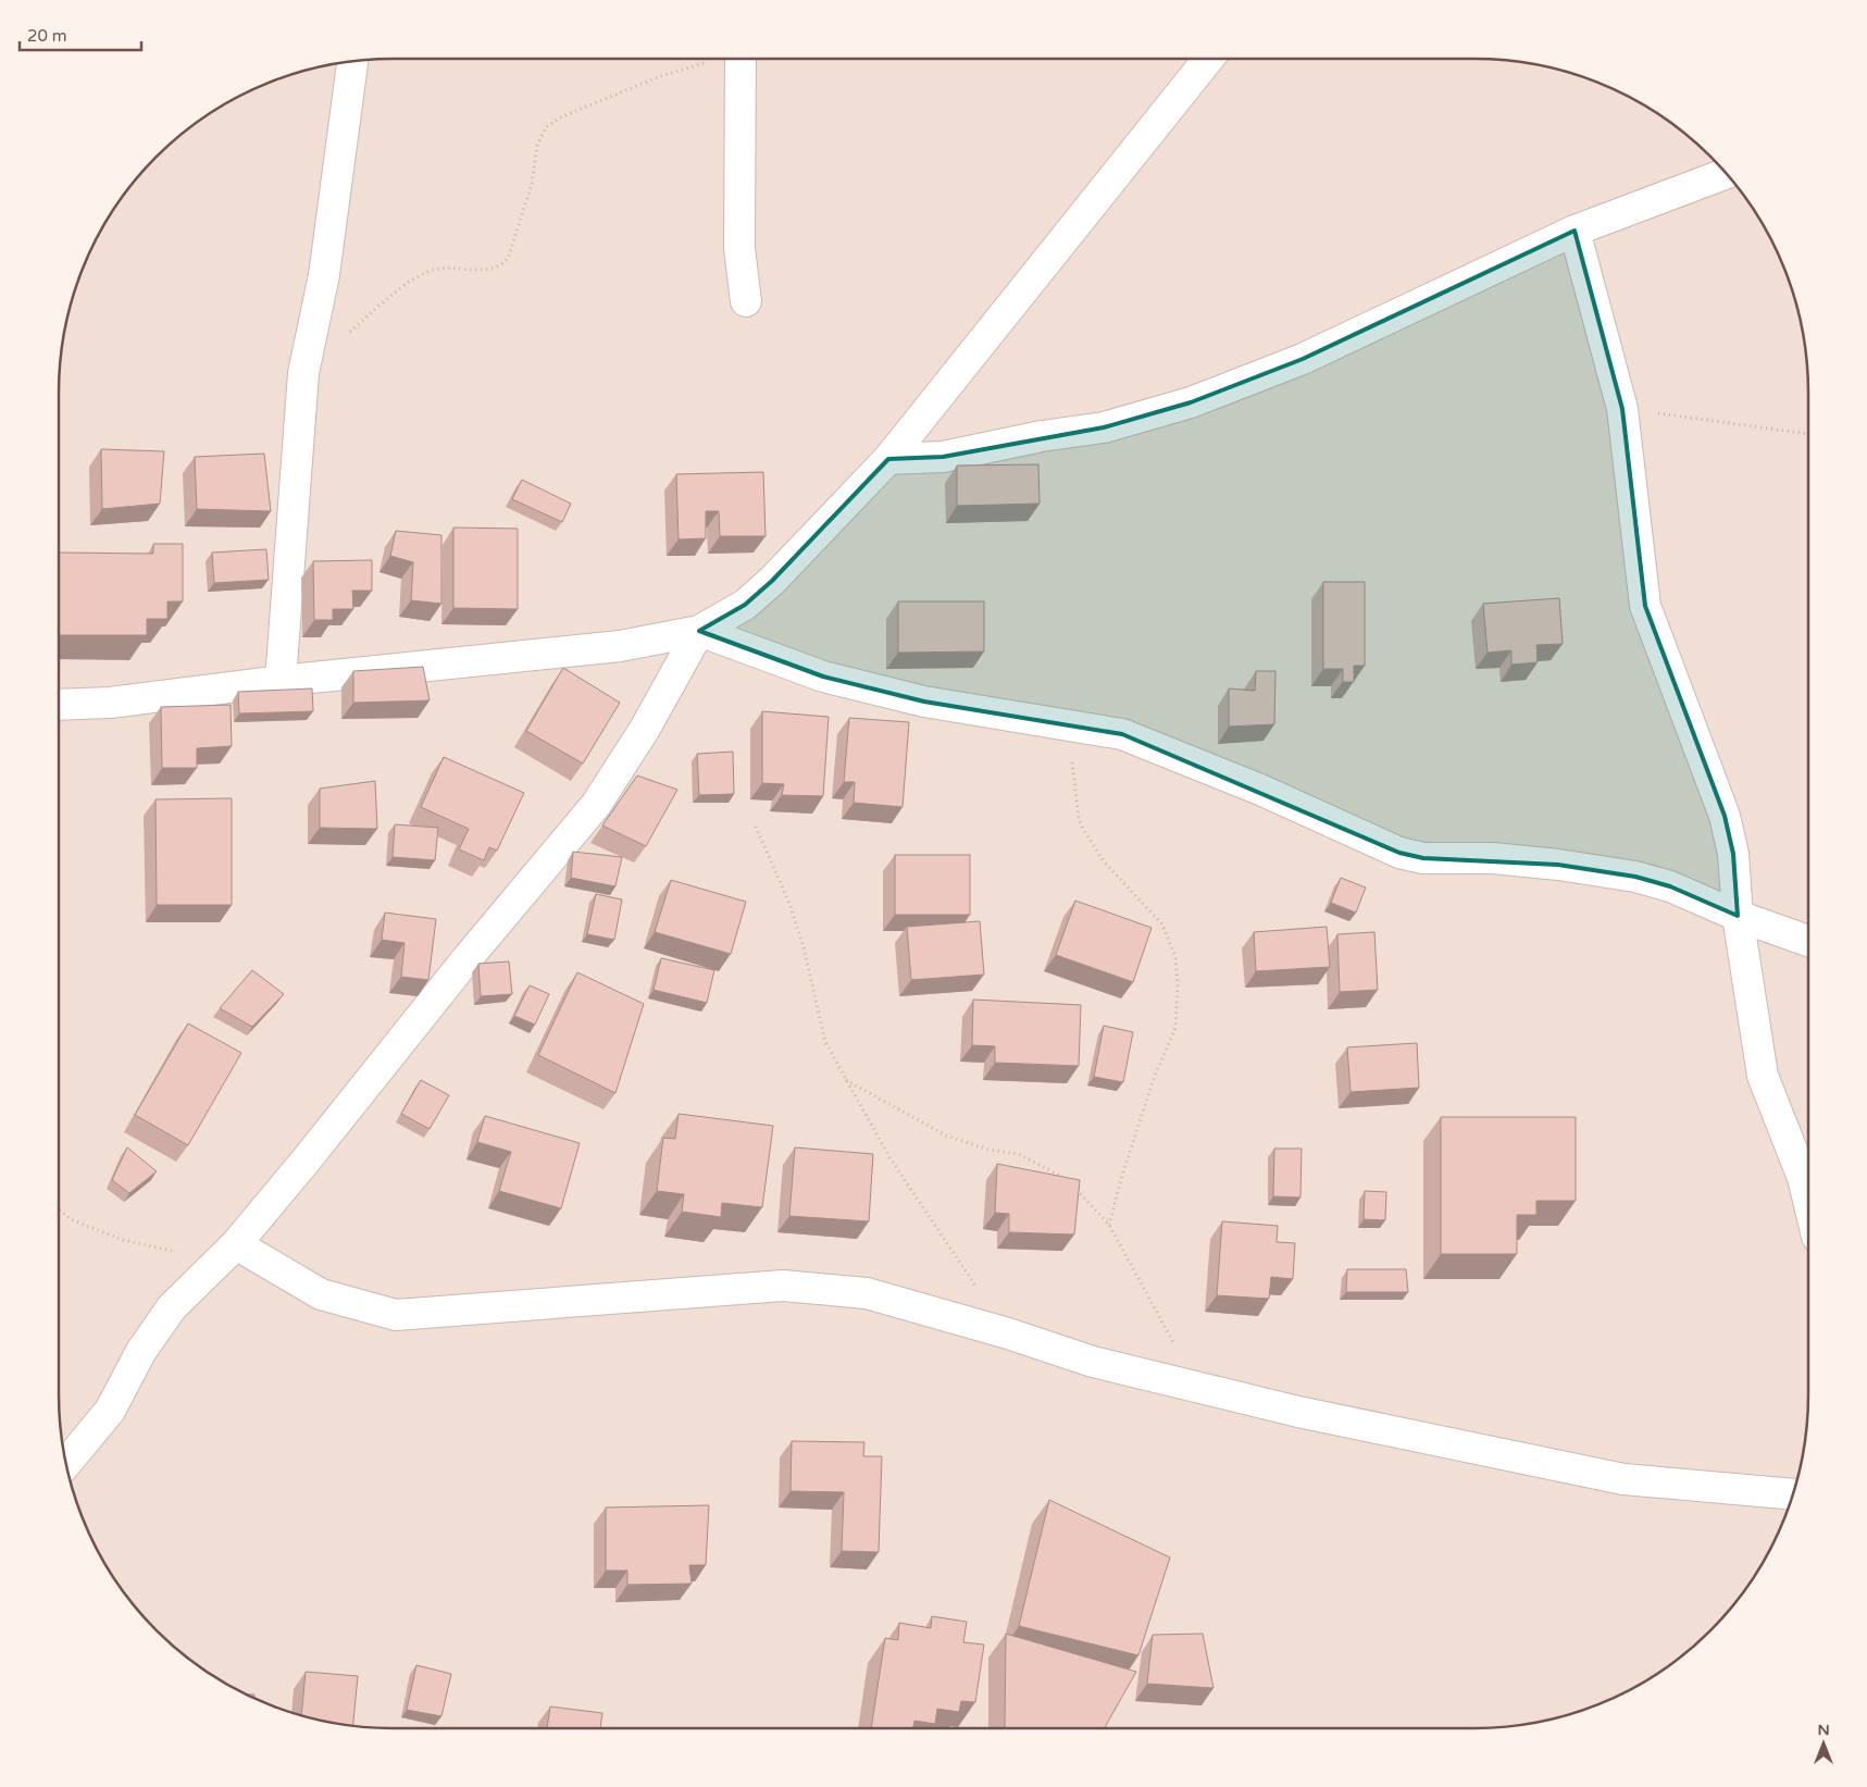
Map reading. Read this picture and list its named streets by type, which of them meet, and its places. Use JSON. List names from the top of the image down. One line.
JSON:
{"scale_bar":"20 m","north":"top"}
